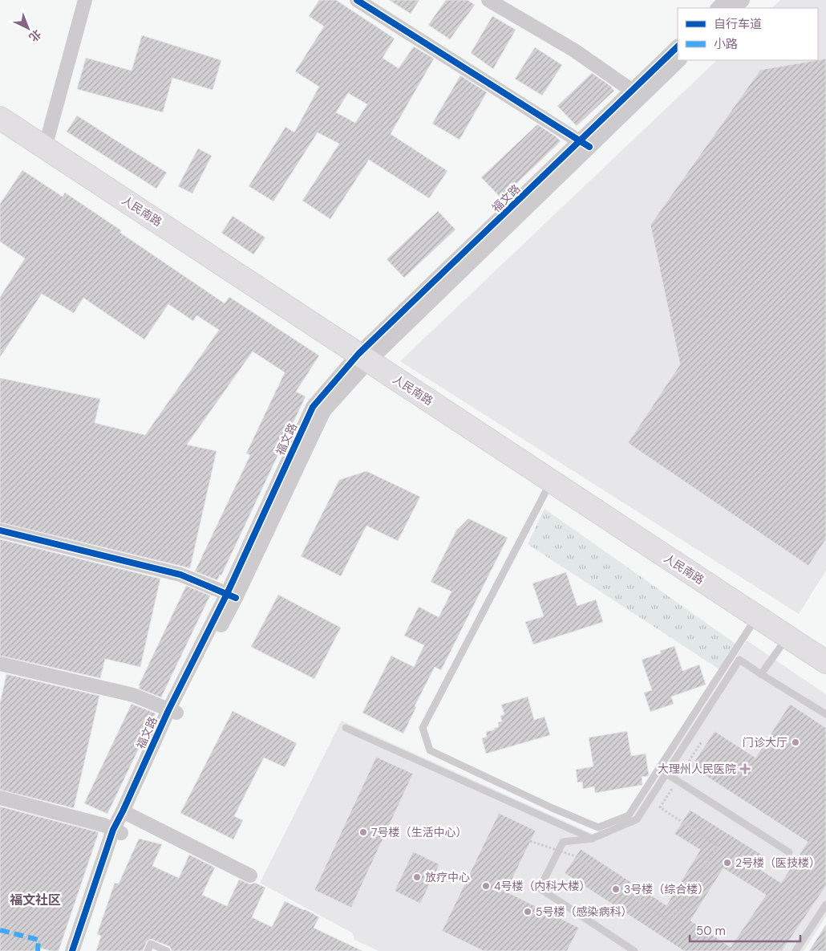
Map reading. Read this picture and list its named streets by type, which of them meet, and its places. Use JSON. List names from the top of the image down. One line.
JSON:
{"streets":{"main road":["人民南路"],"street":["福文路"]},"crossings":[["福文路","人民南路"]],"districts":["福文社区"],"places":{"other":["门诊大厅","7号楼（生活中心）","2号楼（医技楼）","放疗中心","4号楼（内科大楼）","3号楼（综合楼）","5号楼（感染病科）"],"health":["大理州人民医院"]},"legend":["自行车道","小路"],"scale_bar":"50 m","north":"bottom right"}
